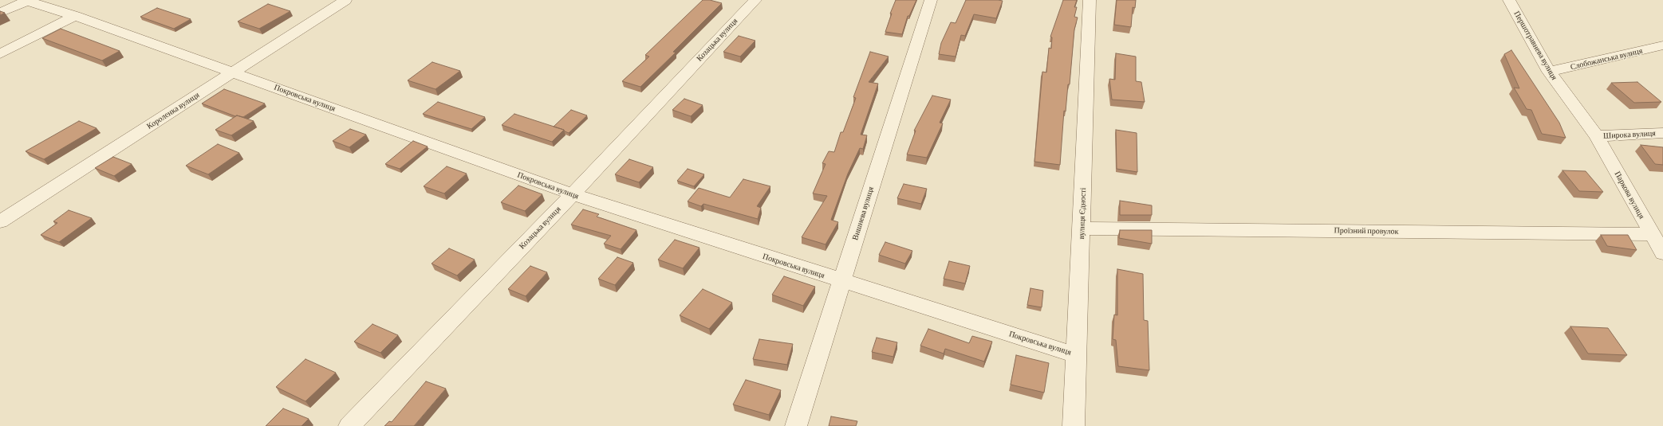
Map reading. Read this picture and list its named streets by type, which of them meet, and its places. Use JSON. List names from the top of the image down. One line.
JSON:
{"streets":{"street":["Козацька вулиця","Першотравнева вулиця","Слобожанська вулиця","Покровська вулиця","Короленка вулиця","Широка вулиця","Паркова вулиця","Вишнева вулиця","вулиця Єдності","Проїзний провулок"]},"crossings":[["Козацька вулиця","Покровська вулиця"],["Першотравнева вулиця","Слобожанська вулиця"],["Першотравнева вулиця","Широка вулиця"],["Першотравнева вулиця","Паркова вулиця"],["Покровська вулиця","Короленка вулиця"],["Покровська вулиця","Вишнева вулиця"],["Покровська вулиця","вулиця Єдності"],["Широка вулиця","Паркова вулиця"],["Паркова вулиця","Проїзний провулок"],["вулиця Єдності","Проїзний провулок"]]}
